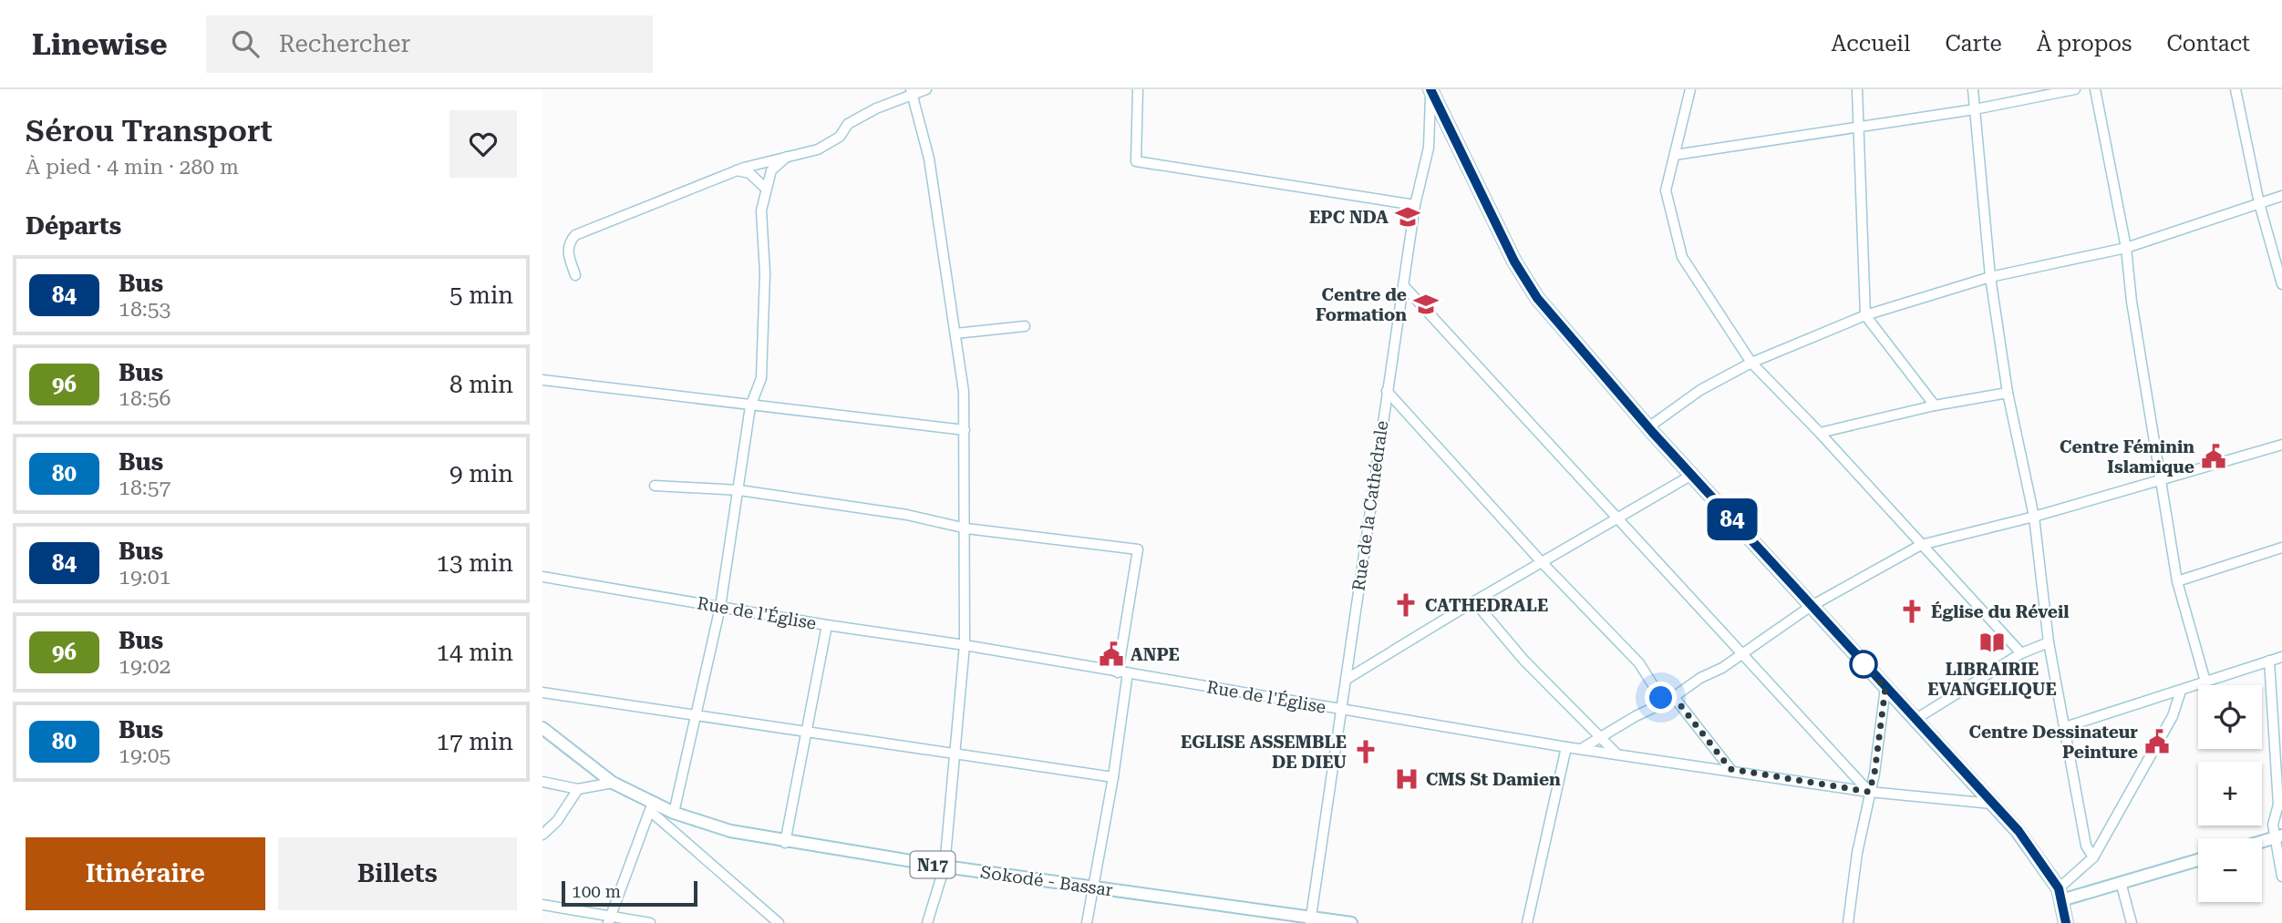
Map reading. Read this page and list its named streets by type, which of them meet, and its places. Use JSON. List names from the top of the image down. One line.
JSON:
{"streets":{"main road":["N17","Sokodé - Bassar"],"street":["Rue de la Cathédrale","Rue de l'Église"]},"crossings":[["Rue de la Cathédrale","Rue de l'Église"],["Rue de la Cathédrale","Sokodé - Bassar"]],"places":{"school or university":["EPC NDA","Centre de Formation"],"public building":["Centre Féminin Islamique","ANPE","Centre Dessinateur Peinture"],"church":["CATHEDRALE","Église du Réveil","EGLISE ASSEMBLE DE DIEU"],"library":["LIBRAIRIE EVANGELIQUE"],"hospital":["CMS St Damien"]},"lines":["bus line 84"],"scale_bar":"100 m","page":{"header":"Linewise","search":"Rechercher","nav":["Accueil","Carte","À propos","Contact"],"heading":[["Sérou Transport","À pied · 4 min · 280 m"],"Départs"],"on_map":"84","list":[{"mark":"84","name":"Bus","note":"18:53","value":"5 min"},{"mark":"96","name":"Bus","note":"18:56","value":"8 min"},{"mark":"80","name":"Bus","note":"18:57","value":"9 min"},{"mark":"84","name":"Bus","note":"19:01","value":"13 min"},{"mark":"96","name":"Bus","note":"19:02","value":"14 min"},{"mark":"80","name":"Bus","note":"19:05","value":"17 min"}],"map_buttons":["+","−"],"buttons":["Itinéraire","Billets"],"scale":"100 m"}}
